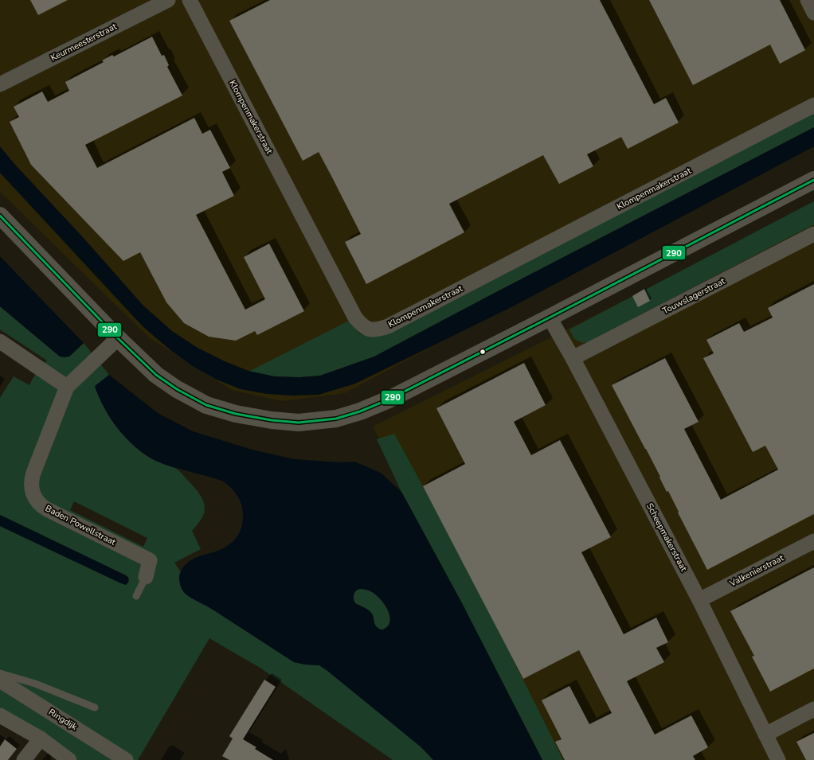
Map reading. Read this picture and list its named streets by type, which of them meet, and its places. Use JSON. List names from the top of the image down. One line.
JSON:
{"streets":{"street":["Keurmeesterstraat","Klompenmakerstraat","Touwslagerstraat","Baden Powellstraat","Scheepmakerstraat","Valkenierstraat","Ringdijk"]},"crossings":[["Touwslagerstraat","Scheepmakerstraat"],["Scheepmakerstraat","Valkenierstraat"]],"lines":["transit line 290"]}
